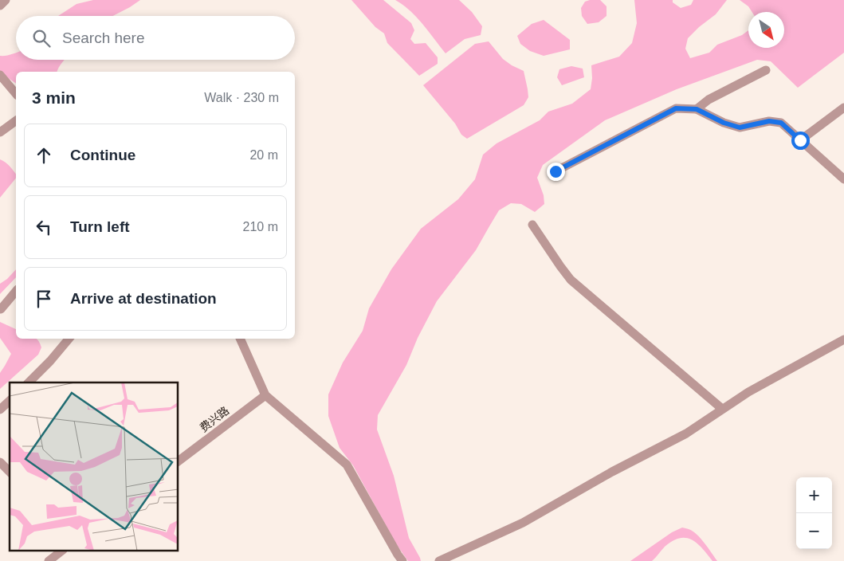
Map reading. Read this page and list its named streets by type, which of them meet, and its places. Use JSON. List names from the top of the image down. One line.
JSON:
{"streets":{"street":["费兴路"]},"north":"bottom right","page":{"search":"Search here","heading":["3 min","Walk · 230 m"],"list":[["Continue","20 m"],["Turn left","210 m"],"Arrive at destination"],"map_buttons":["+","−"]}}
